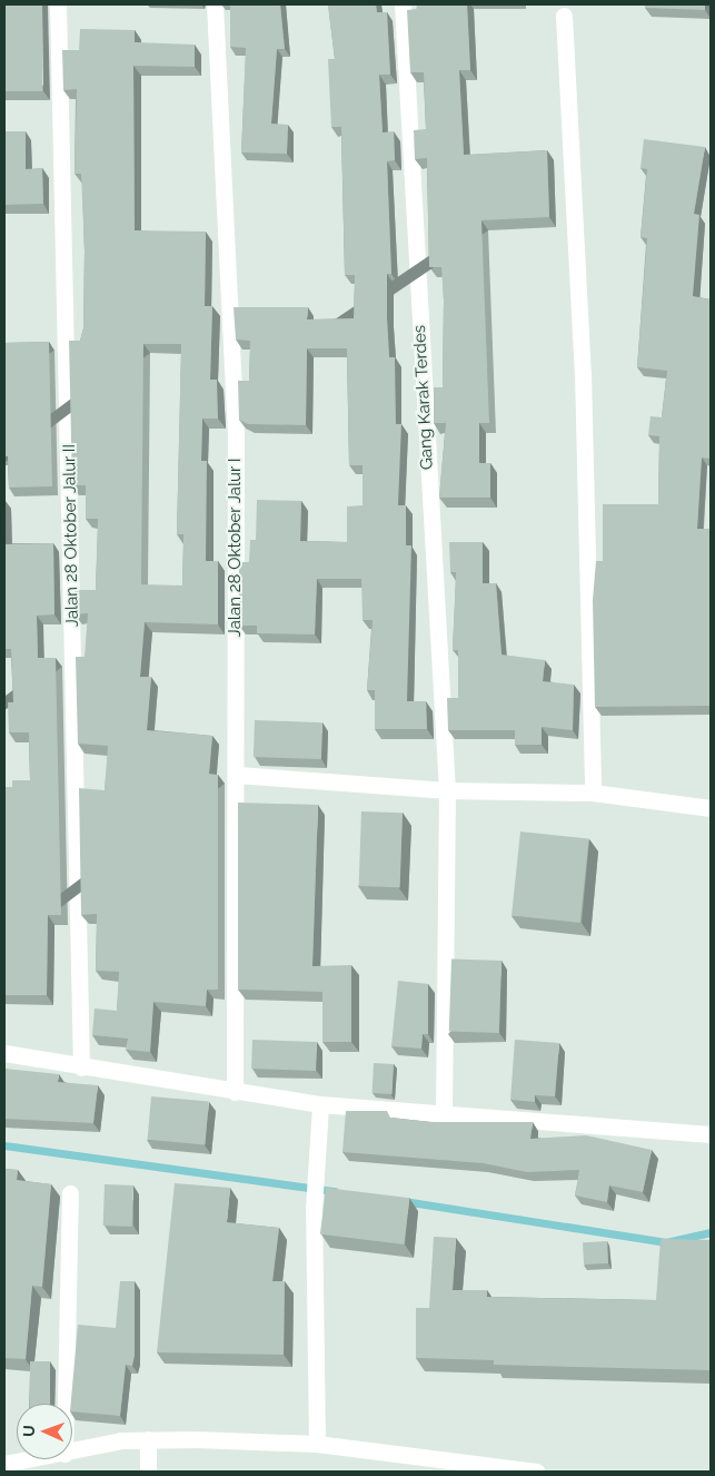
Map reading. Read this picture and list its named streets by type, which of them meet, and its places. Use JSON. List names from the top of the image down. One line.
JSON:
{"streets":{"street":["Gang Karak Terdes","Jalan 28 Oktober Jalur II","Jalan 28 Oktober Jalur I"]},"north":"left"}
